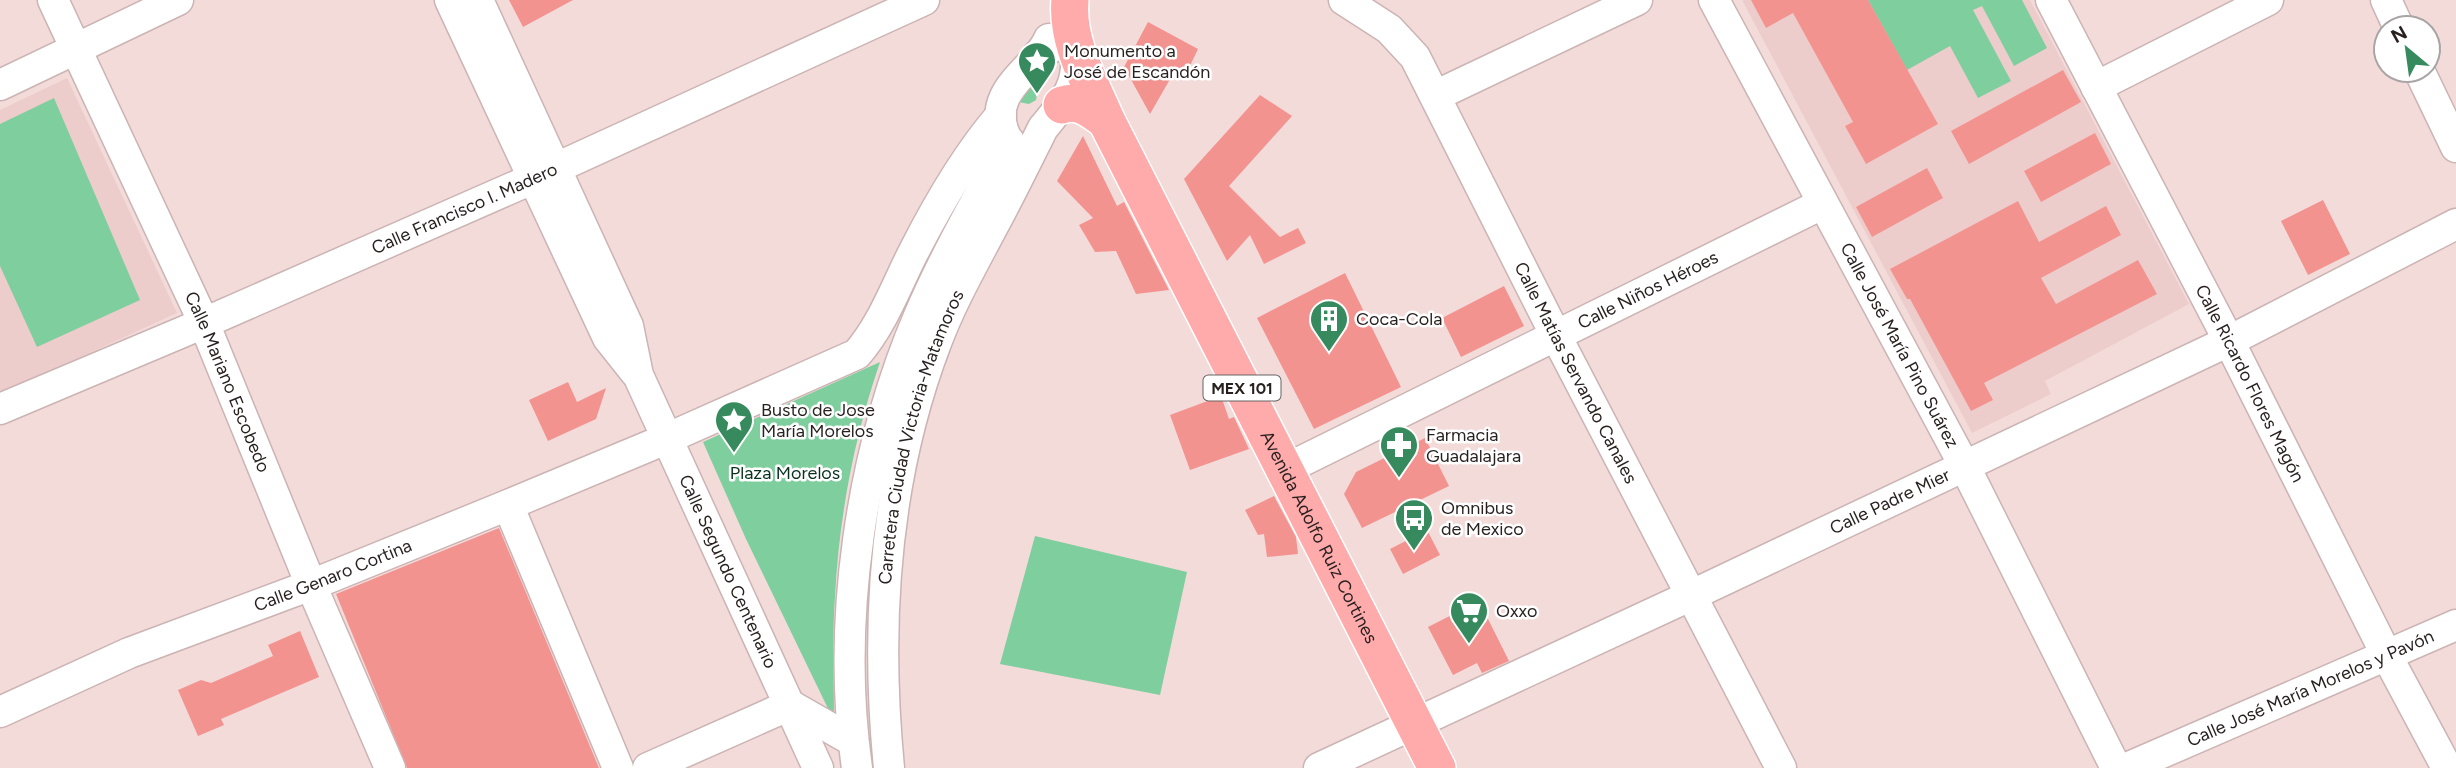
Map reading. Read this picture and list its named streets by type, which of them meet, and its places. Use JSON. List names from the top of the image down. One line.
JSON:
{"streets":{"main road":["MEX 101","Avenida Adolfo Ruiz Cortines"],"street":["Calle Francisco I. Madero","Calle Niños Héroes","Calle José María Pino Suárez","Calle Matías Servando Canales","Calle Mariano Escobedo","Calle Ricardo Flores Magón","Carretera Ciudad Victoria-Matamoros","Calle Padre Mier","Calle Segundo Centenario","Calle Genaro Cortina","Calle José María Morelos y Pavón"]},"crossings":[["Calle Francisco I. Madero","Calle Mariano Escobedo"],["Calle Francisco I. Madero","Calle Segundo Centenario"],["Calle Niños Héroes","Calle José María Pino Suárez"],["Calle Niños Héroes","Calle Matías Servando Canales"],["Calle Niños Héroes","Avenida Adolfo Ruiz Cortines"],["Calle José María Pino Suárez","Calle Padre Mier"],["Calle Matías Servando Canales","Calle Padre Mier"],["Calle Mariano Escobedo","Calle Genaro Cortina"],["Calle Ricardo Flores Magón","Calle Padre Mier"],["Calle Ricardo Flores Magón","Calle José María Morelos y Pavón"],["Carretera Ciudad Victoria-Matamoros","Avenida Adolfo Ruiz Cortines"],["Carretera Ciudad Victoria-Matamoros","Calle Genaro Cortina"],["Calle Padre Mier","Avenida Adolfo Ruiz Cortines"],["Calle Segundo Centenario","Calle Genaro Cortina"]],"parks":["Plaza Morelos"],"places":{"place":["Monumento a José de Escandón","Busto de Jose María Morelos"],"building":["Coca-Cola"],"pharmacy":["Farmacia Guadalajara"],"bus stop":["Omnibus de Mexico"],"supermarket":["Oxxo"]},"north":"top left"}
